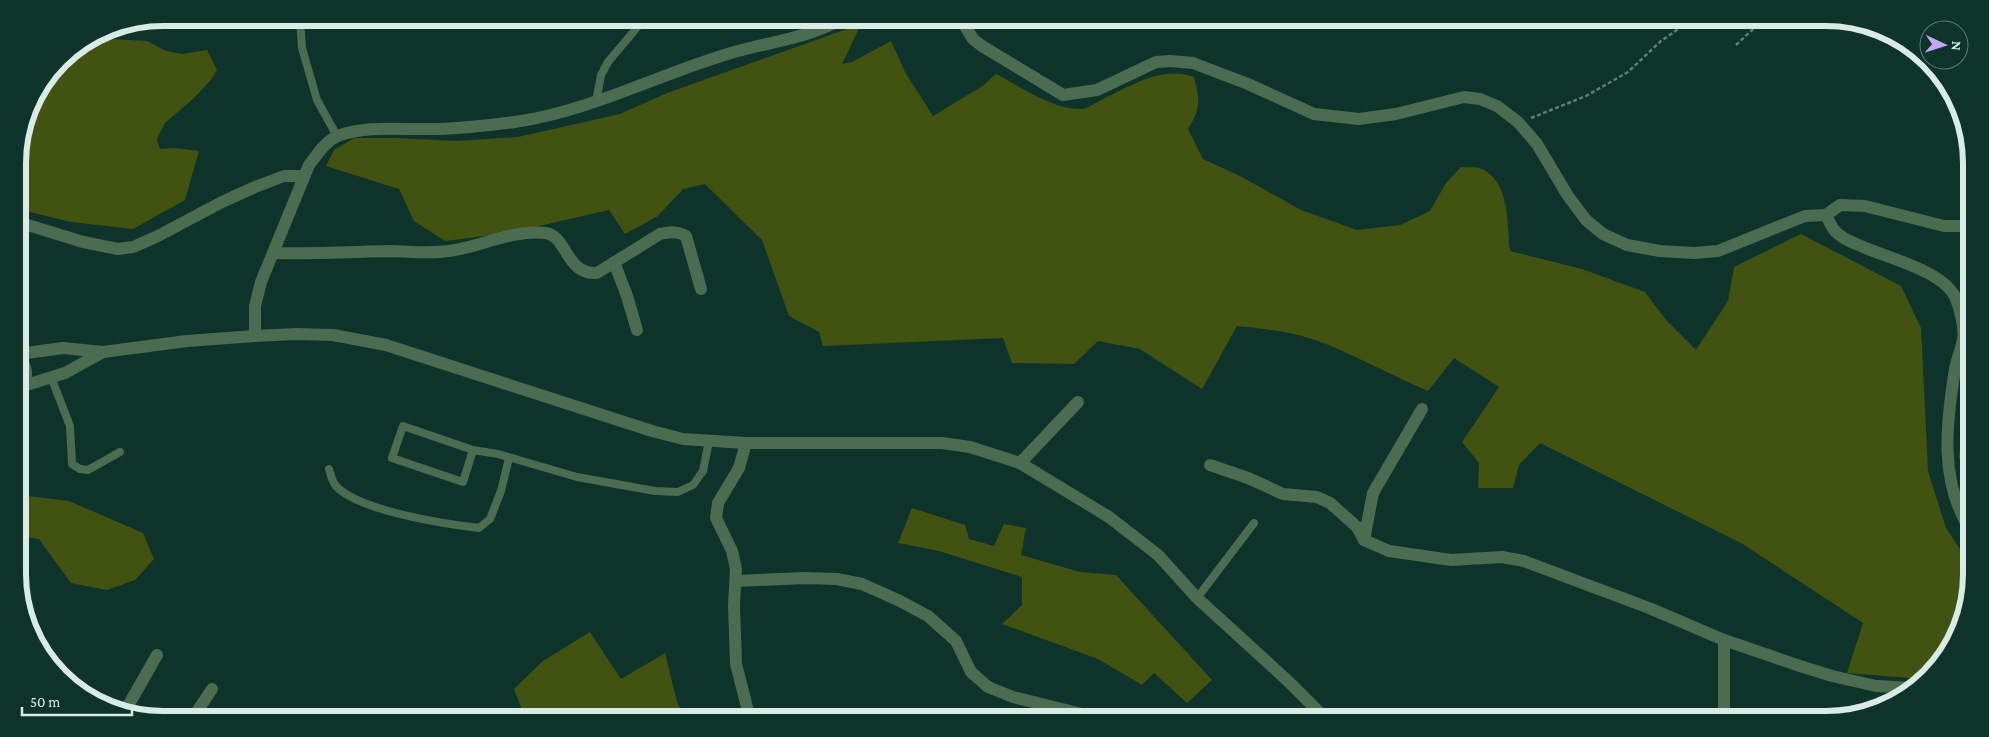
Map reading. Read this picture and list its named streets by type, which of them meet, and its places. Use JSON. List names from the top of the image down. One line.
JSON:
{"scale_bar":"50 m","north":"right"}
